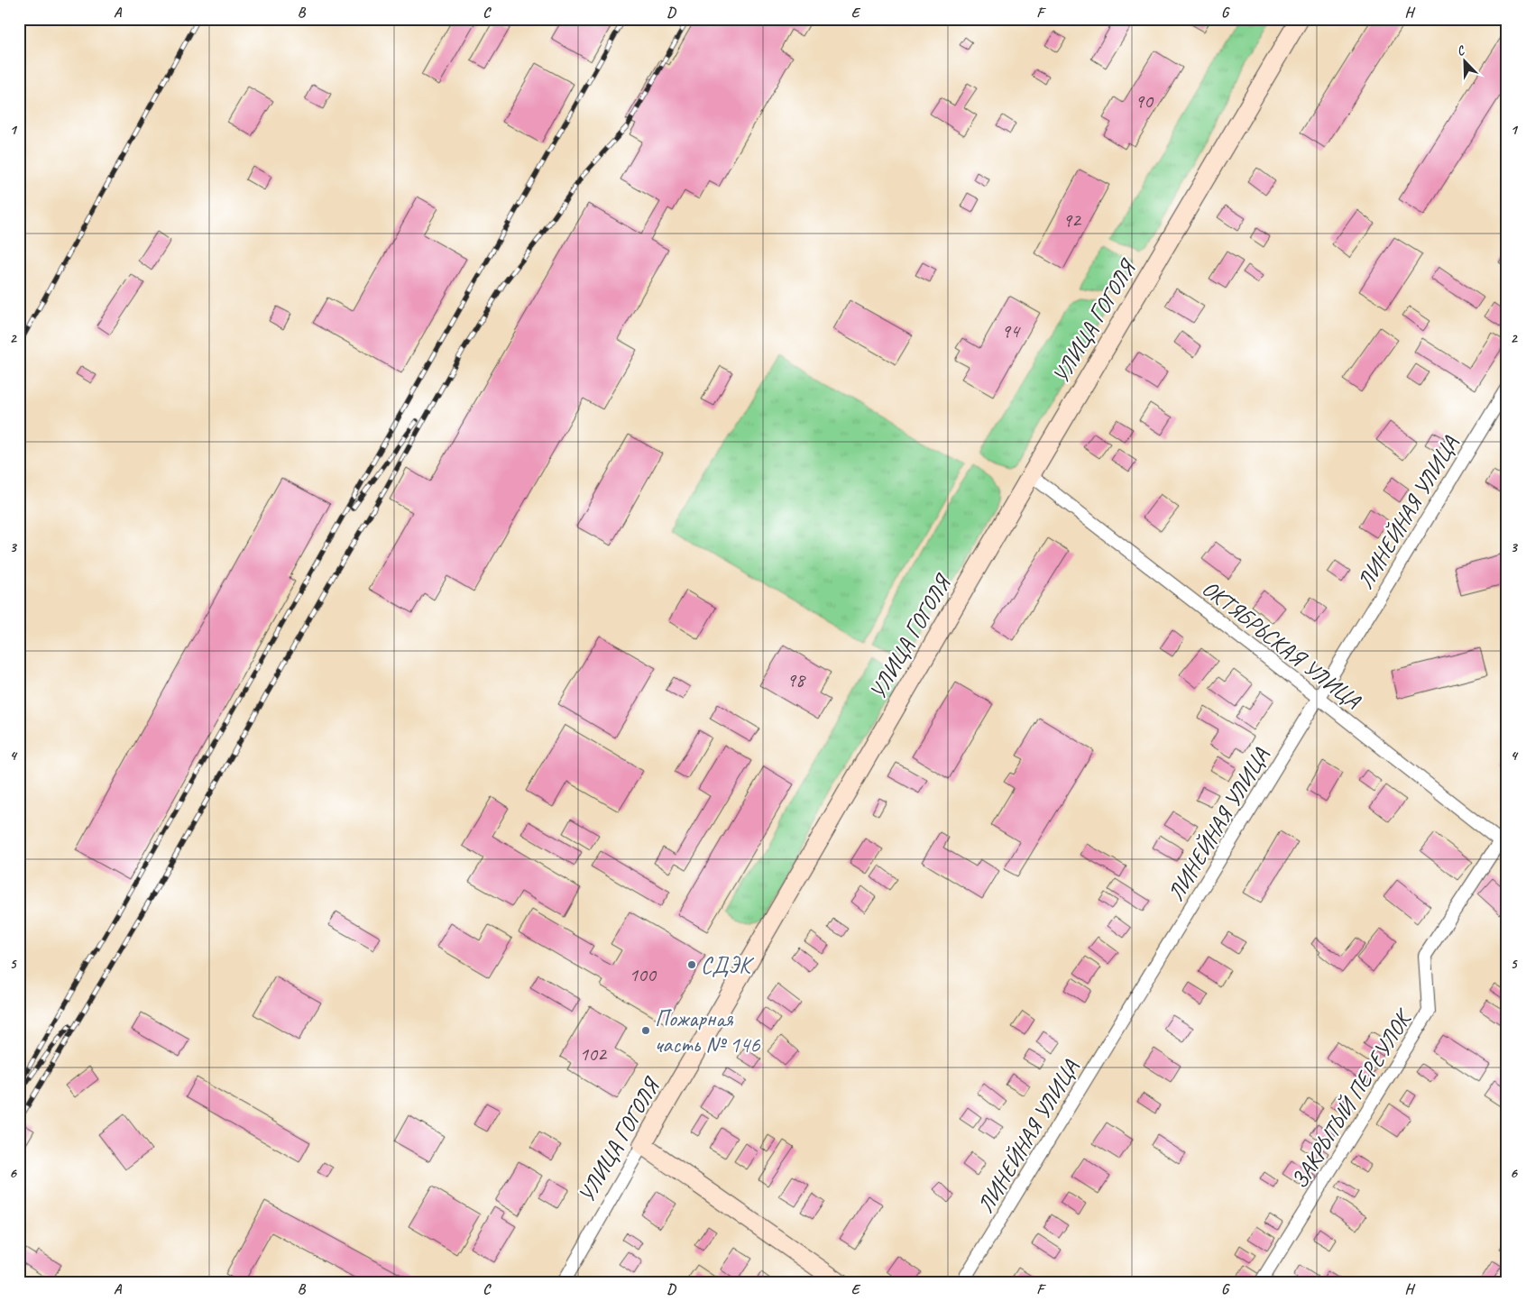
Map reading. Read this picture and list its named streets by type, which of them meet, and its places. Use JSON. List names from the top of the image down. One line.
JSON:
{"streets":{"street":["УЛИЦА ГОГОЛЯ","ЛИНЕЙНАЯ УЛИЦА","ОКТЯБРЬСКАЯ УЛИЦА","ЗАКРЫТЫЙ ПЕРЕУЛОК"]},"crossings":[["УЛИЦА ГОГОЛЯ","ОКТЯБРЬСКАЯ УЛИЦА"],["ЛИНЕЙНАЯ УЛИЦА","ОКТЯБРЬСКАЯ УЛИЦА"],["ОКТЯБРЬСКАЯ УЛИЦА","ЗАКРЫТЫЙ ПЕРЕУЛОК"]],"places":["СДЭК","Пожарная часть № 146"],"house_numbers":["90","92","94","98","100","102"],"north":"top left","grid":{"columns":["A","B","C","D","E","F","G","H"],"rows":["1","2","3","4","5","6"]}}
